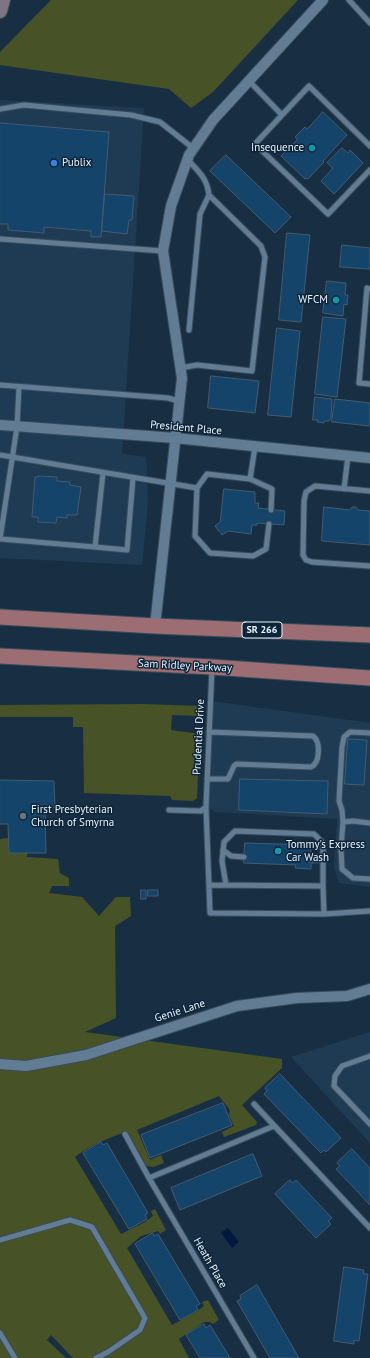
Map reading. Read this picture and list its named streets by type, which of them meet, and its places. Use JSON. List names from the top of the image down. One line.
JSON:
{"streets":{"main road":["SR 266","Sam Ridley Parkway"],"street":["President Place","Genie Lane"],"lane":["Prudential Drive","Heath Place"]},"crossings":[["Sam Ridley Parkway","Prudential Drive"]],"places":["Insequence","Publix","WFCM","First Presbyterian Church of Smyrna","Tommy's Express Car Wash"]}
